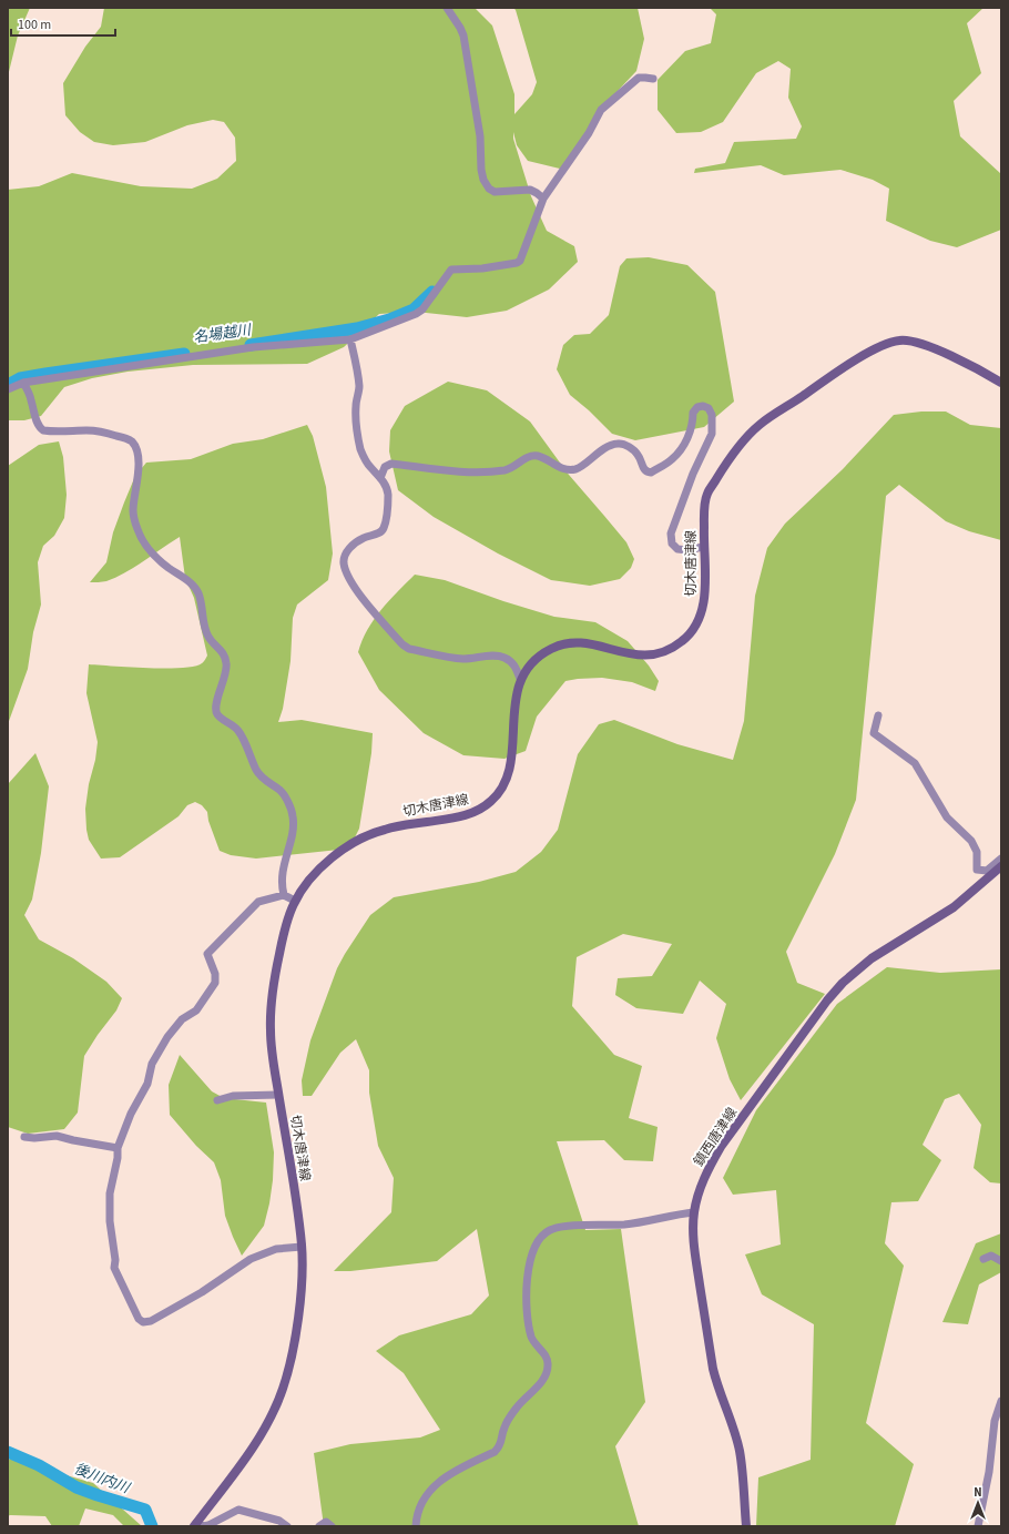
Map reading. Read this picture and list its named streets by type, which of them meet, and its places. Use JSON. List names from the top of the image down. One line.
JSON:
{"streets":{"main road":["切木唐津線","鎮西唐津線"]},"water":["名場越川","後川内川"],"scale_bar":"100 m","north":"top"}
